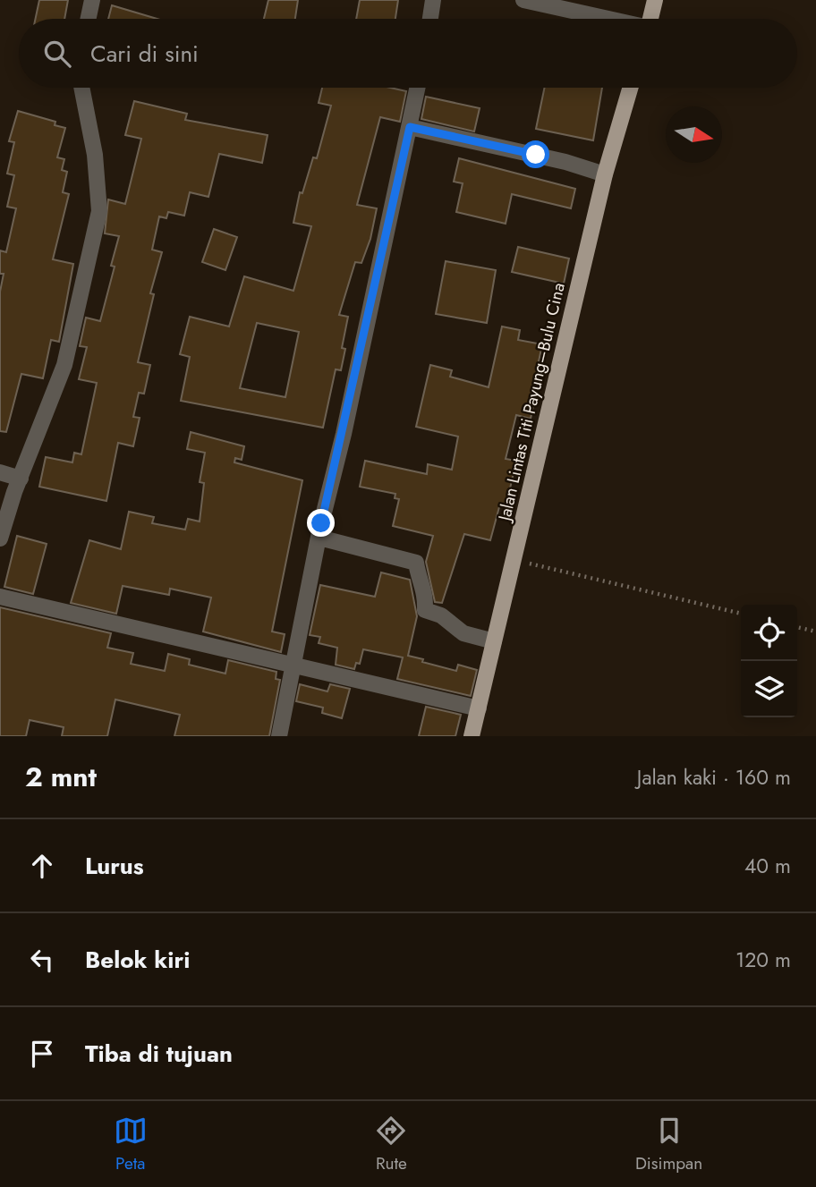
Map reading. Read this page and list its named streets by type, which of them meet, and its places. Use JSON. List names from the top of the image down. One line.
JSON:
{"streets":{"main road":["Jalan Lintas Titi Payung–Bulu Cina"]},"north":"right","page":{"search":"Cari di sini","heading":["2 mnt","Jalan kaki · 160 m"],"list":[["Lurus","40 m"],["Belok kiri","120 m"],"Tiba di tujuan"],"nav":["Peta","Rute","Disimpan"]}}
